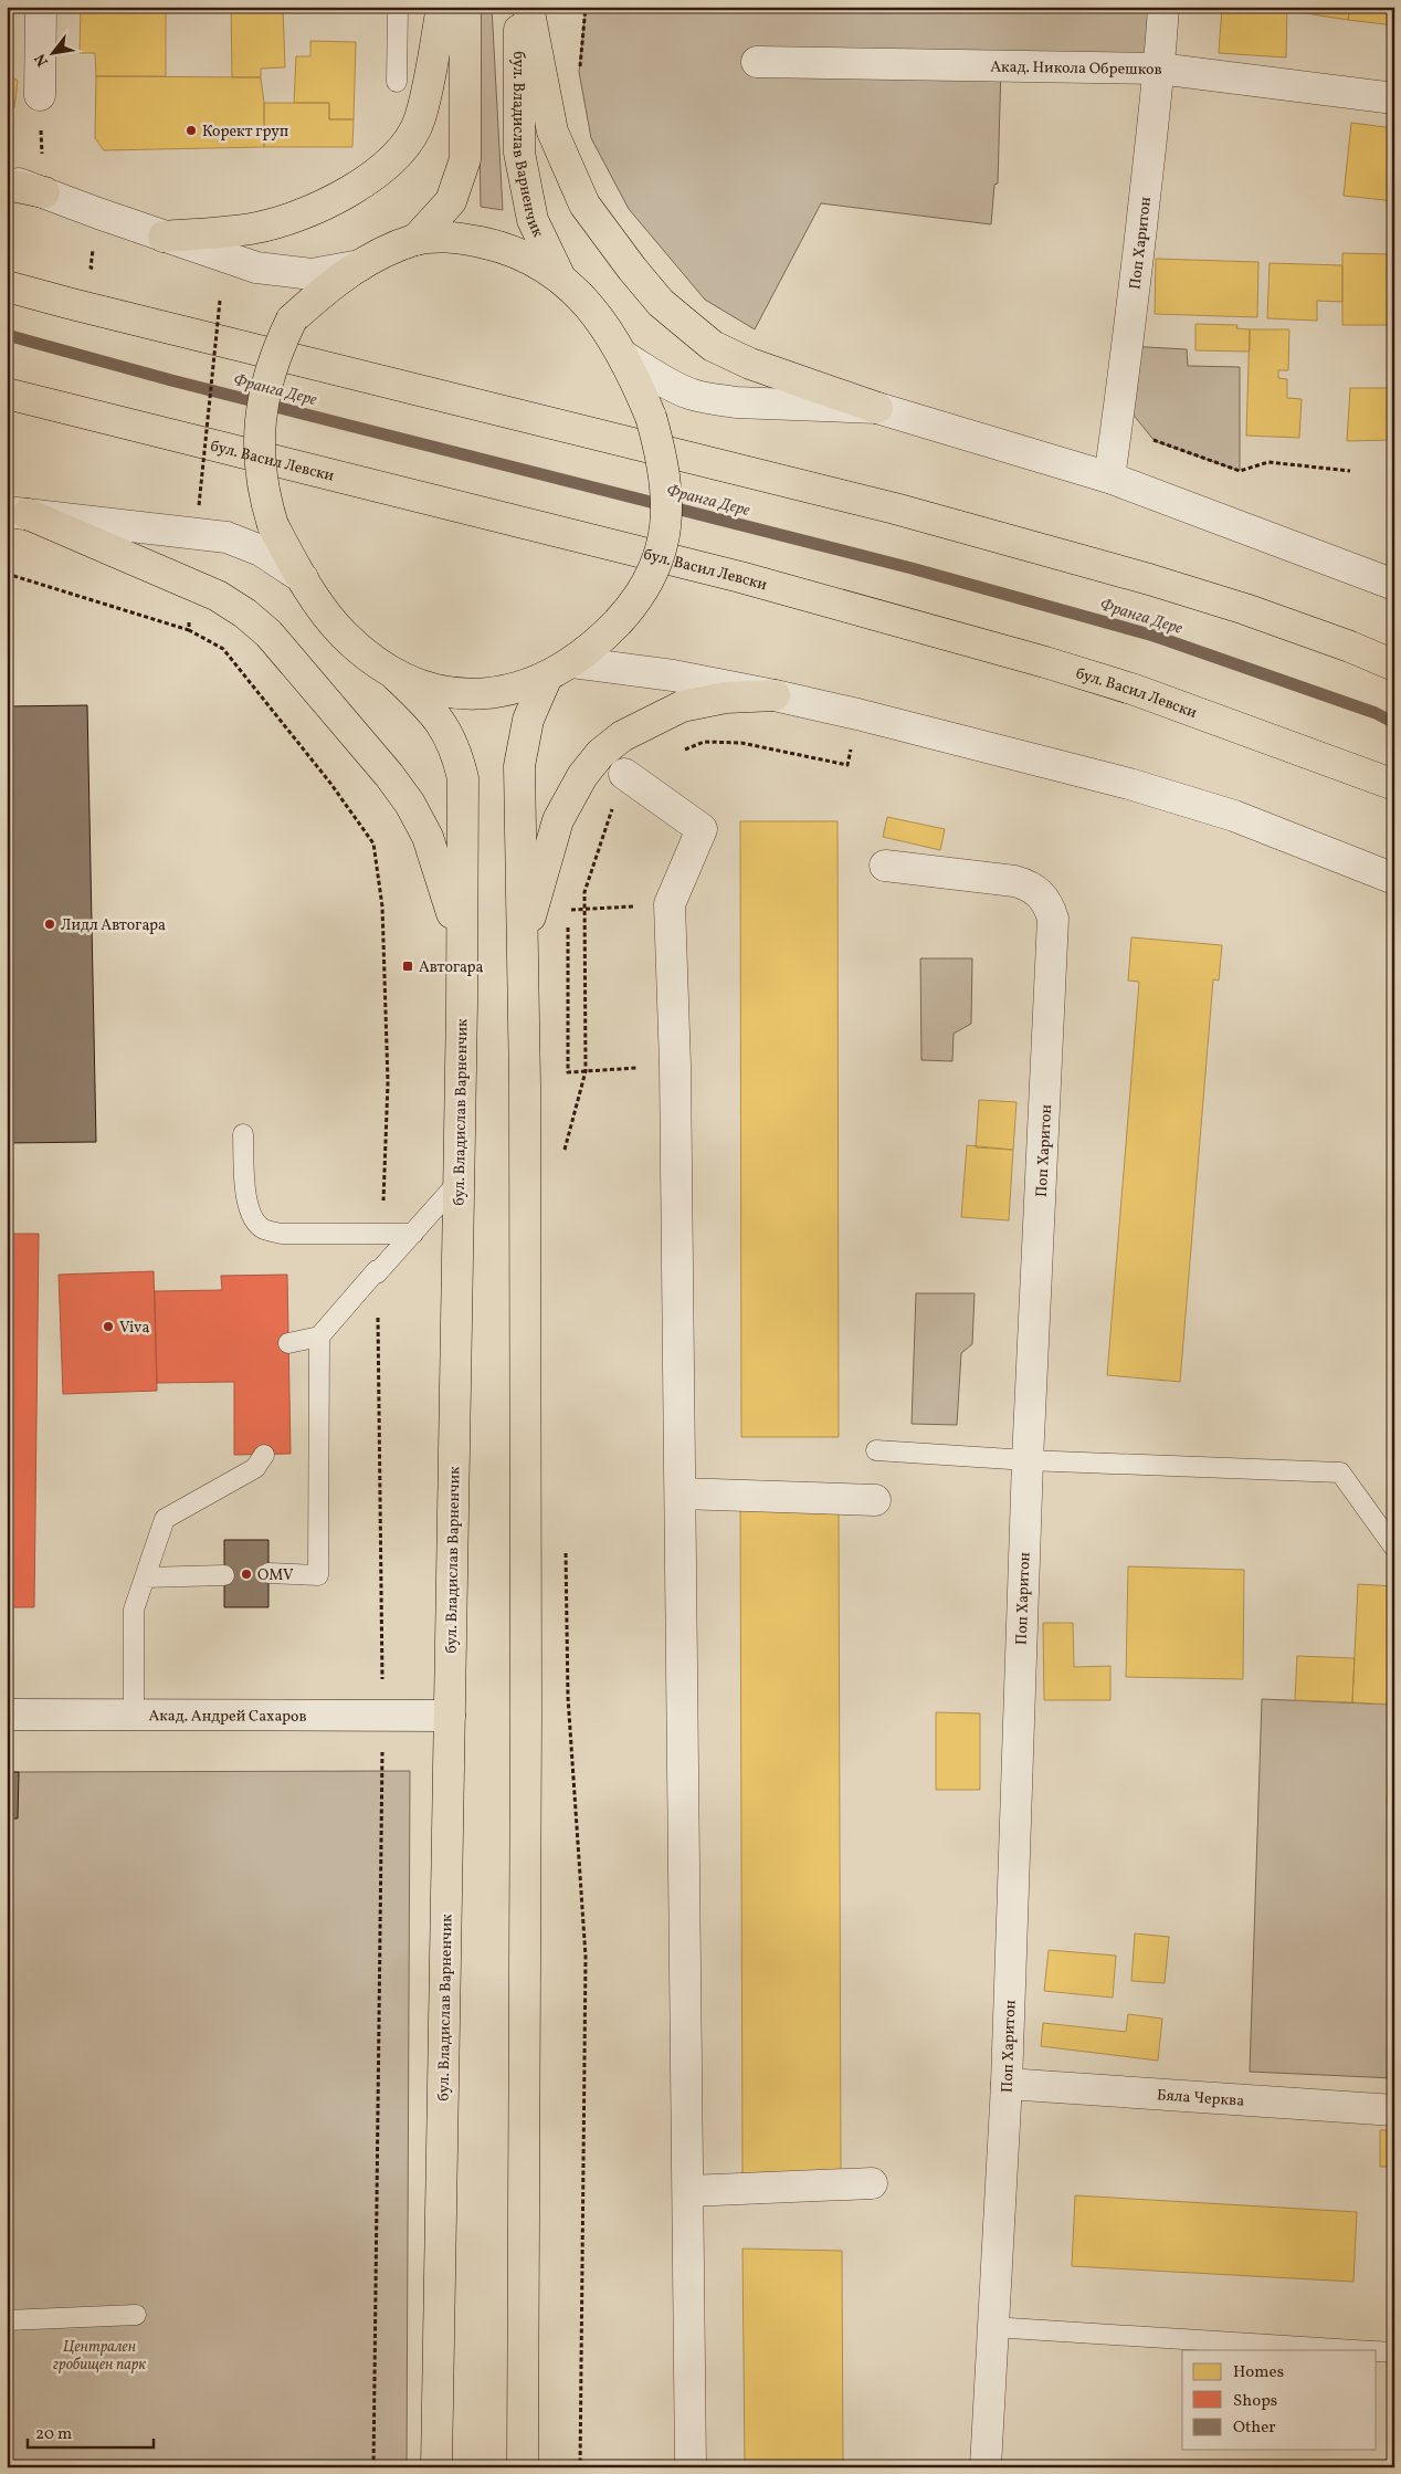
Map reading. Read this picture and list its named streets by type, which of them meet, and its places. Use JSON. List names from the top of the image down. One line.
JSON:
{"streets":{"main road":["бул. Владислав Варненчик","бул. Васил Левски"],"street":["Акад. Никола Обрешков","Поп Харитон","Акад. Андрей Сахаров","Бяла Черква"]},"crossings":[["Акад. Никола Обрешков","Поп Харитон"],["бул. Владислав Варненчик","Акад. Андрей Сахаров"],["Поп Харитон","Бяла Черква"]],"water":["Франга Дере"],"parks":["Централен гробищен парк"],"places":{"other":["Корект груп","Лидл Автогара","Viva","OMV"],"transit":["Автогара"]},"legend":["Homes","Shops","Other"],"scale_bar":"20 m","north":"bottom left"}
